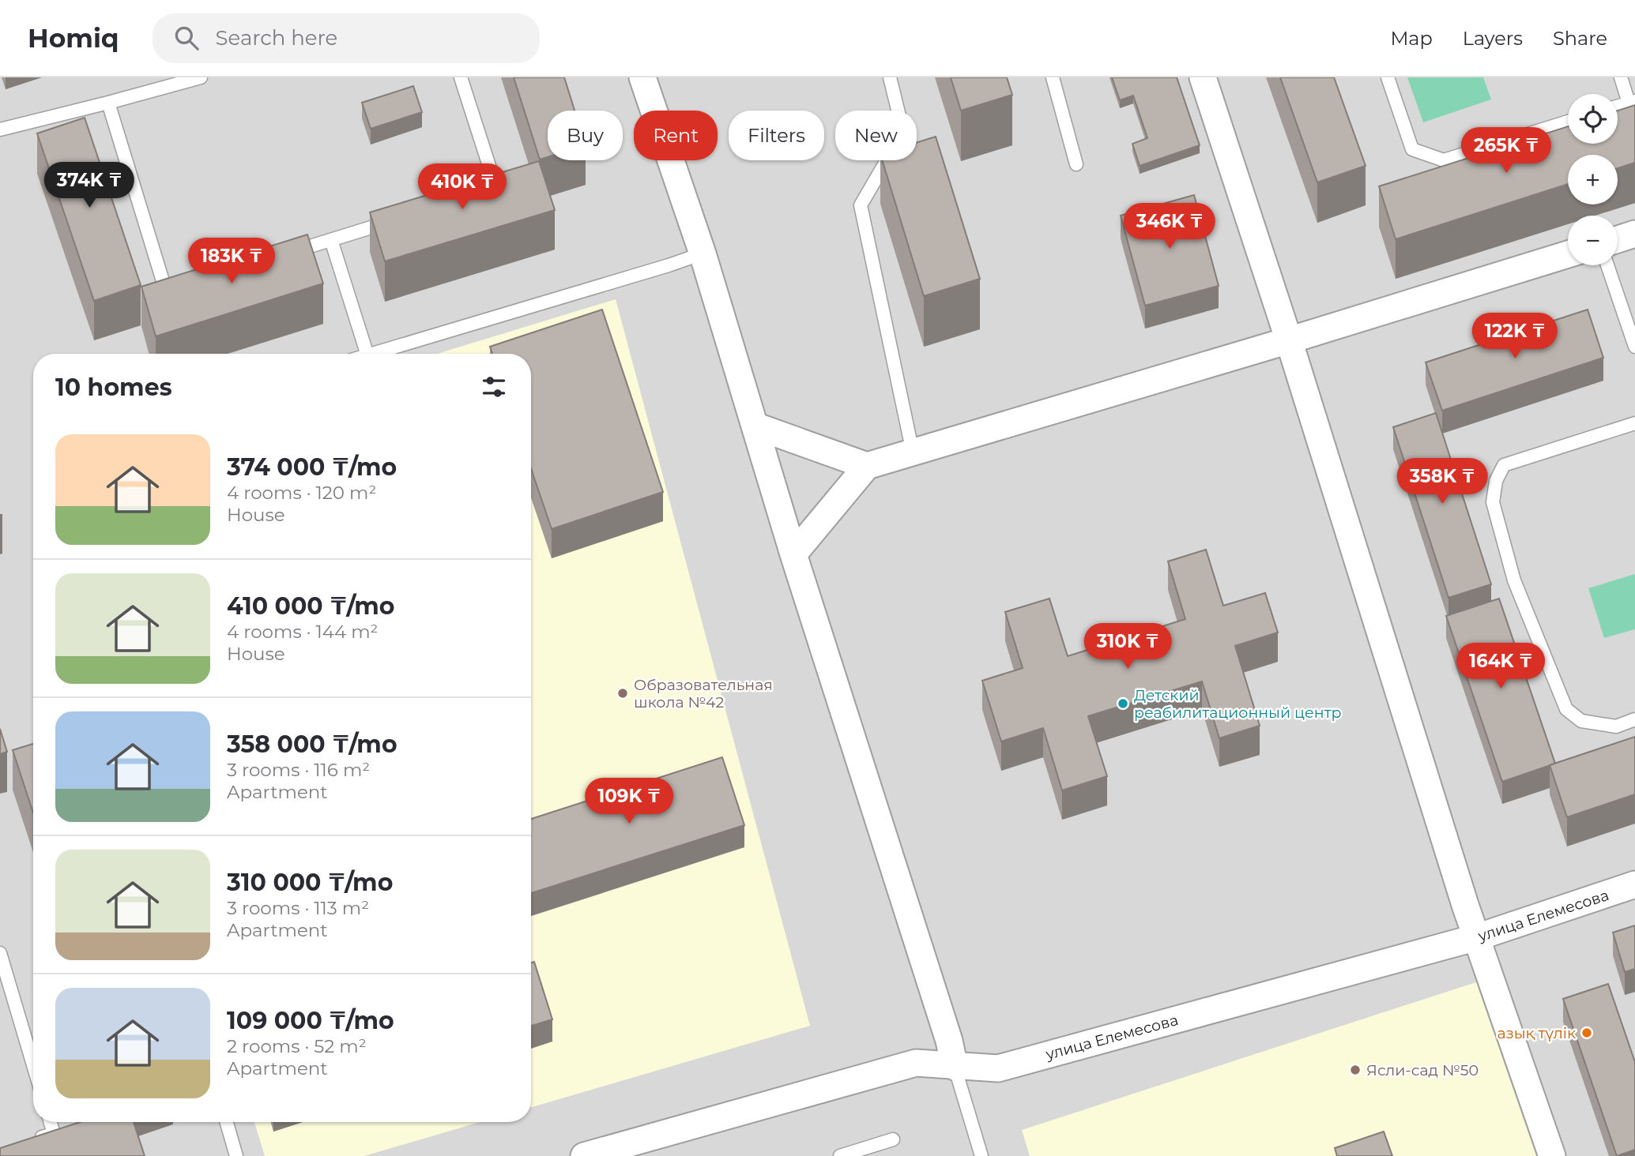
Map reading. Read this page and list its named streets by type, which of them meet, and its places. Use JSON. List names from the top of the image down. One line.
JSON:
{"streets":{"street":["улица Елемесова"]},"places":["Образовательная школа №42","Детский реабилитационный центр","азық түлік","Ясли-сад №50"],"page":{"header":"Homiq","search":"Search here","nav":["Map","Layers","Share"],"map_buttons":["+","−"],"chip":["Buy","Rent","Filters","New"],"price":["265K ₸","374K ₸","410K ₸","346K ₸","183K ₸","122K ₸","358K ₸","310K ₸","164K ₸","109K ₸"],"heading":"10 homes","list":[{"name":"374 000 ₸/mo","note":"4 rooms · 120 m² · House"},{"name":"410 000 ₸/mo","note":"4 rooms · 144 m² · House"},{"name":"358 000 ₸/mo","note":"3 rooms · 116 m² · Apartment"},{"name":"310 000 ₸/mo","note":"3 rooms · 113 m² · Apartment"},{"name":"109 000 ₸/mo","note":"2 rooms · 52 m² · Apartment"}]}}
